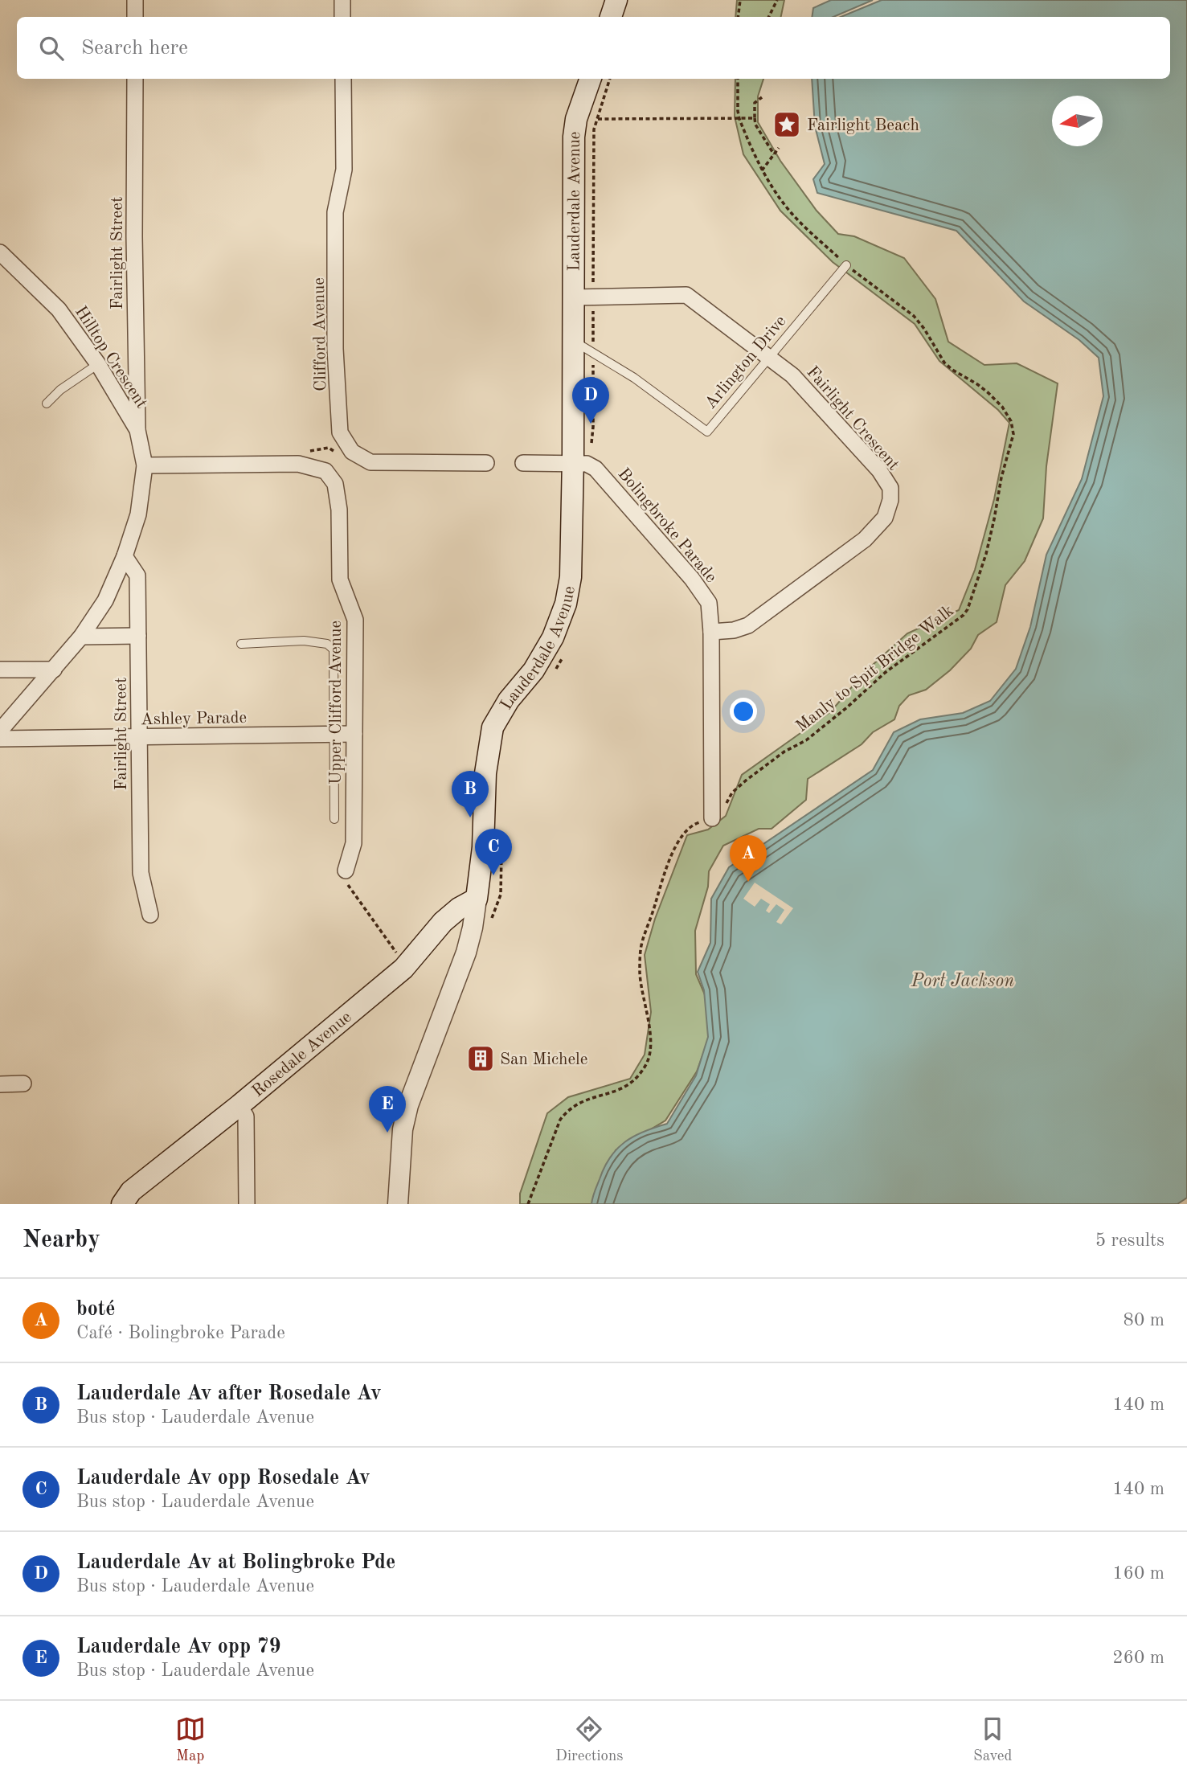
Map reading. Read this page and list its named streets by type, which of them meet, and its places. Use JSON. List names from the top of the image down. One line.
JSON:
{"streets":{"main road":["Lauderdale Avenue","Rosedale Avenue"],"street":["Fairlight Street","Clifford Avenue","Hilltop Crescent","Fairlight Crescent","Bolingbroke Parade","Upper Clifford Avenue","Ashley Parade"],"lane":["Arlington Drive"],"path":["Manly to Spit Bridge Walk"]},"crossings":[["Lauderdale Avenue","Arlington Drive"],["Lauderdale Avenue","Fairlight Crescent"],["Lauderdale Avenue","Bolingbroke Parade"],["Lauderdale Avenue","Rosedale Avenue"],["Fairlight Street","Hilltop Crescent"],["Fairlight Street","Ashley Parade"],["Hilltop Crescent","Upper Clifford Avenue"],["Arlington Drive","Fairlight Crescent"],["Arlington Drive","Manly to Spit Bridge Walk"],["Fairlight Crescent","Bolingbroke Parade"],["Bolingbroke Parade","Manly to Spit Bridge Walk"],["Upper Clifford Avenue","Ashley Parade"]],"water":["Port Jackson"],"places":{"place":["Fairlight Beach"],"building":["San Michele"]},"north":"left","page":{"search":"Search here","pins":["D","B","C","A","E"],"heading":["Nearby","5 results"],"list":[{"mark":"A","name":"boté","note":"Café · Bolingbroke Parade","value":"80 m"},{"mark":"B","name":"Lauderdale Av after Rosedale Av","note":"Bus stop · Lauderdale Avenue","value":"140 m"},{"mark":"C","name":"Lauderdale Av opp Rosedale Av","note":"Bus stop · Lauderdale Avenue","value":"140 m"},{"mark":"D","name":"Lauderdale Av at Bolingbroke Pde","note":"Bus stop · Lauderdale Avenue","value":"160 m"},{"mark":"E","name":"Lauderdale Av opp 79","note":"Bus stop · Lauderdale Avenue","value":"260 m"}],"nav":["Map","Directions","Saved"]}}
